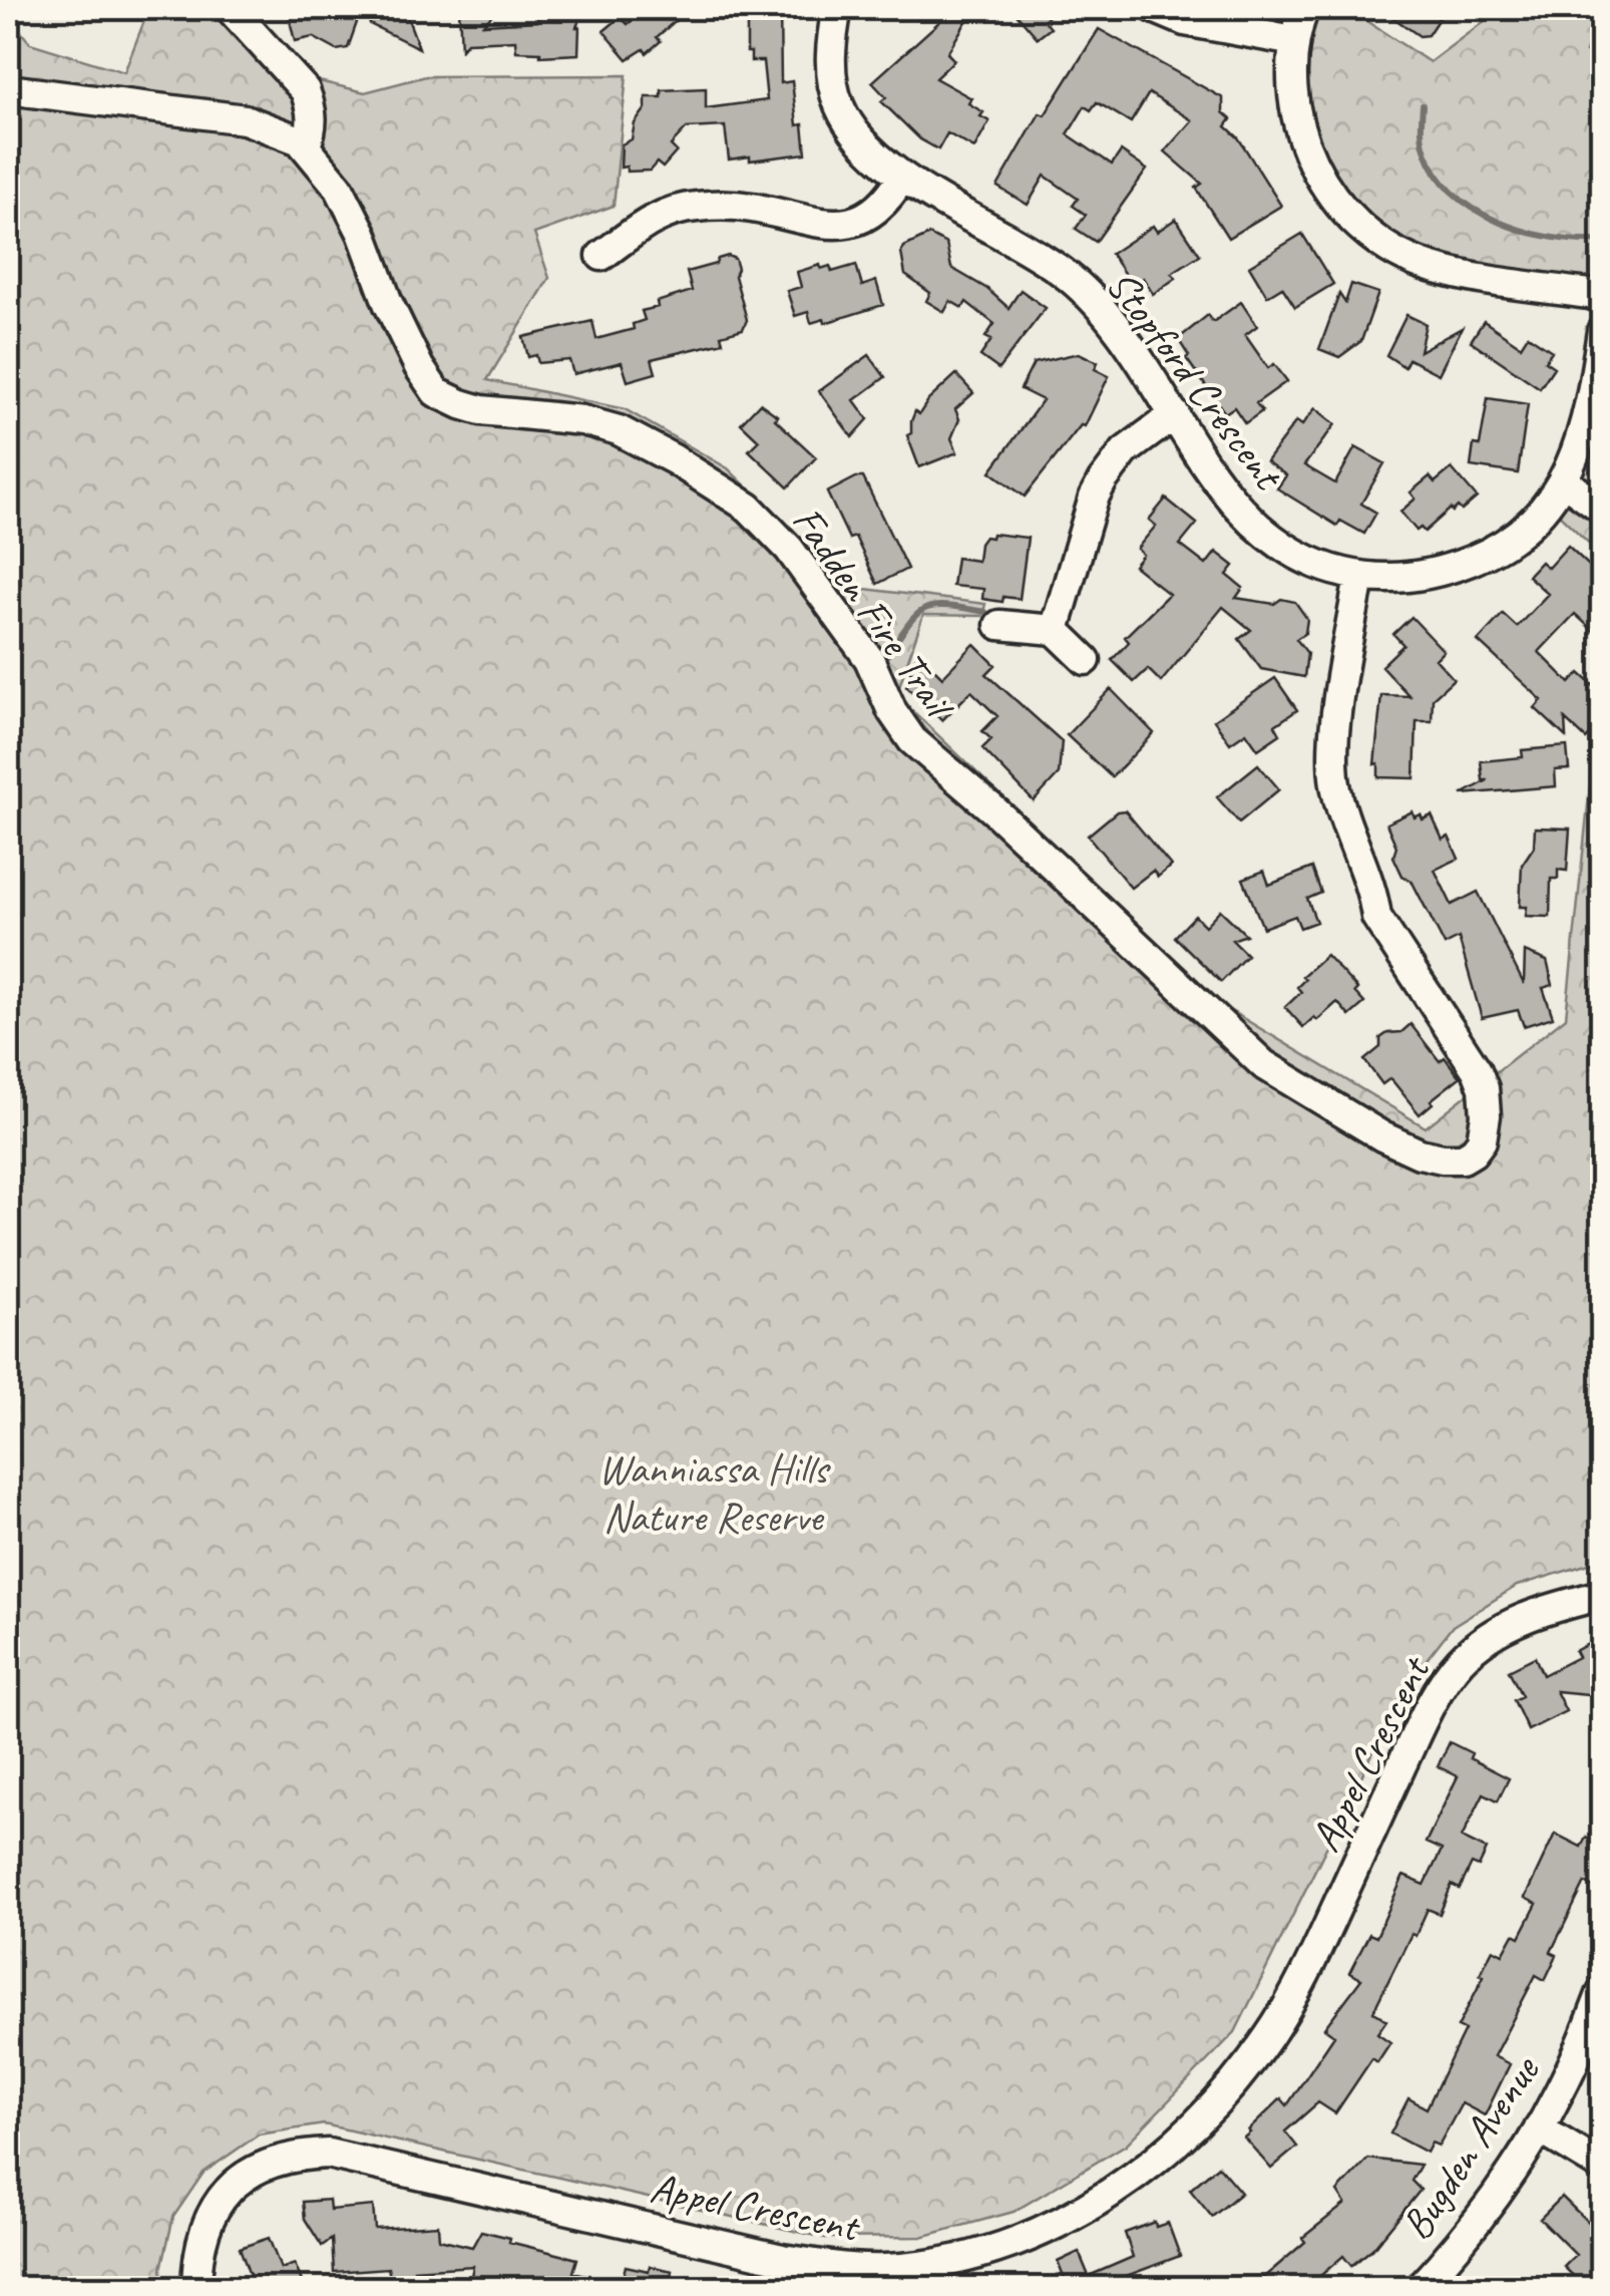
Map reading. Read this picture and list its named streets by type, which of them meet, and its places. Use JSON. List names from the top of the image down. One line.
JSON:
{"streets":{"street":["Stopford Crescent","Fadden Fire Trail","Appel Crescent","Bugden Avenue"]},"crossings":[["Stopford Crescent","Fadden Fire Trail"]],"parks":["Wanniassa Hills Nature Reserve"]}
